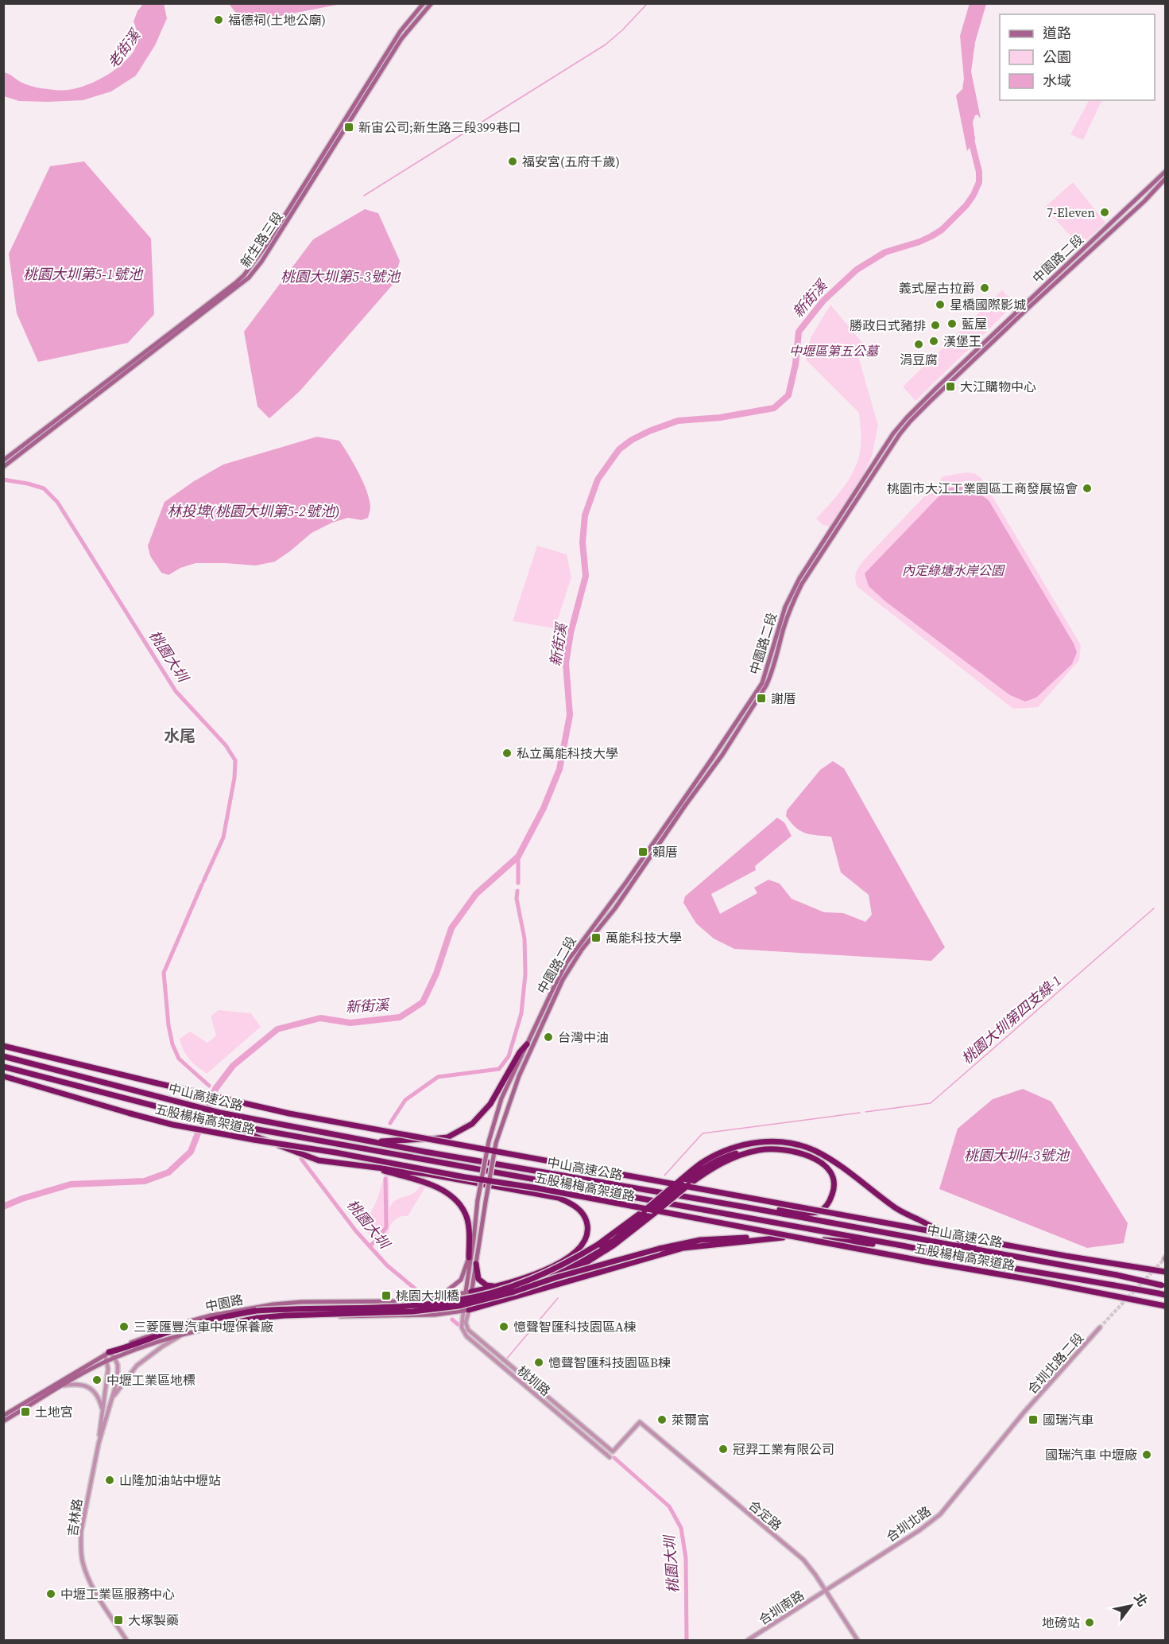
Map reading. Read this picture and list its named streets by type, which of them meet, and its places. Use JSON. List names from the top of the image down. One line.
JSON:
{"streets":{"highway":["中山高速公路","五股楊梅高架道路"],"main road":["新生路三段","中園路二段","中園路"],"street":["合圳北路二段","桃圳路","合定路","吉林路","合圳北路","合圳南路"]},"crossings":[["中園路","桃圳路"],["中園路","吉林路"],["合圳北路二段","合圳北路"],["桃圳路","合定路"],["合定路","合圳北路"],["合定路","合圳南路"],["合圳北路","合圳南路"]],"districts":["水尾"],"water":["老街溪","桃園大圳第5-1號池","桃園大圳第5-3號池","新街溪","林投埤(桃園大圳第5-2號池)","桃園大圳","桃園大圳第四支線-1","桃園大圳4-3號池"],"parks":["中壢區第五公墓","內定綠塘水岸公園"],"places":{"other":["福德祠(土地公廟)","福安宮(五府千歲)","7-Eleven","義式屋古拉爵","星橋國際影城","藍屋","勝政日式豬排","漢堡王","涓豆腐","桃園市大江工業園區工商發展協會","私立萬能科技大學","台灣中油","三菱匯豐汽車中壢保養廠","憶聲智匯科技園區A棟","憶聲智匯科技園區B棟","中壢工業區地標","萊爾富","冠羿工業有限公司","國瑞汽車 中壢廠","山隆加油站中壢站","中壢工業區服務中心","地磅站"],"transit":["新宙公司;新生路三段399巷口","大江購物中心","謝厝","賴厝","萬能科技大學","桃園大圳橋","土地宮","國瑞汽車","大塚製藥"]},"legend":["道路","公園","水域"],"north":"top right"}
